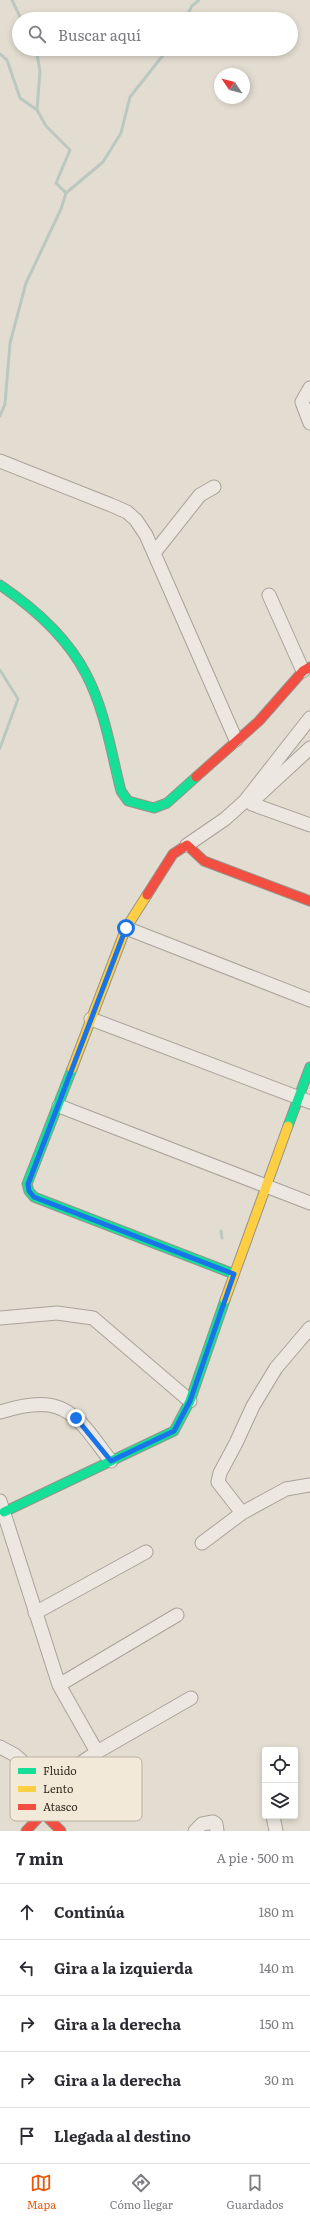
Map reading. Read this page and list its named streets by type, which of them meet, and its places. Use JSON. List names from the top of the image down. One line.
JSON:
{"legend":["Fluido","Lento","Atasco"],"north":"top left","page":{"search":"Buscar aquí","heading":["7 min","A pie · 500 m"],"list":[["Continúa","180 m"],["Gira a la izquierda","140 m"],["Gira a la derecha","150 m"],["Gira a la derecha","30 m"],"Llegada al destino"],"nav":["Mapa","Cómo llegar","Guardados"]}}
